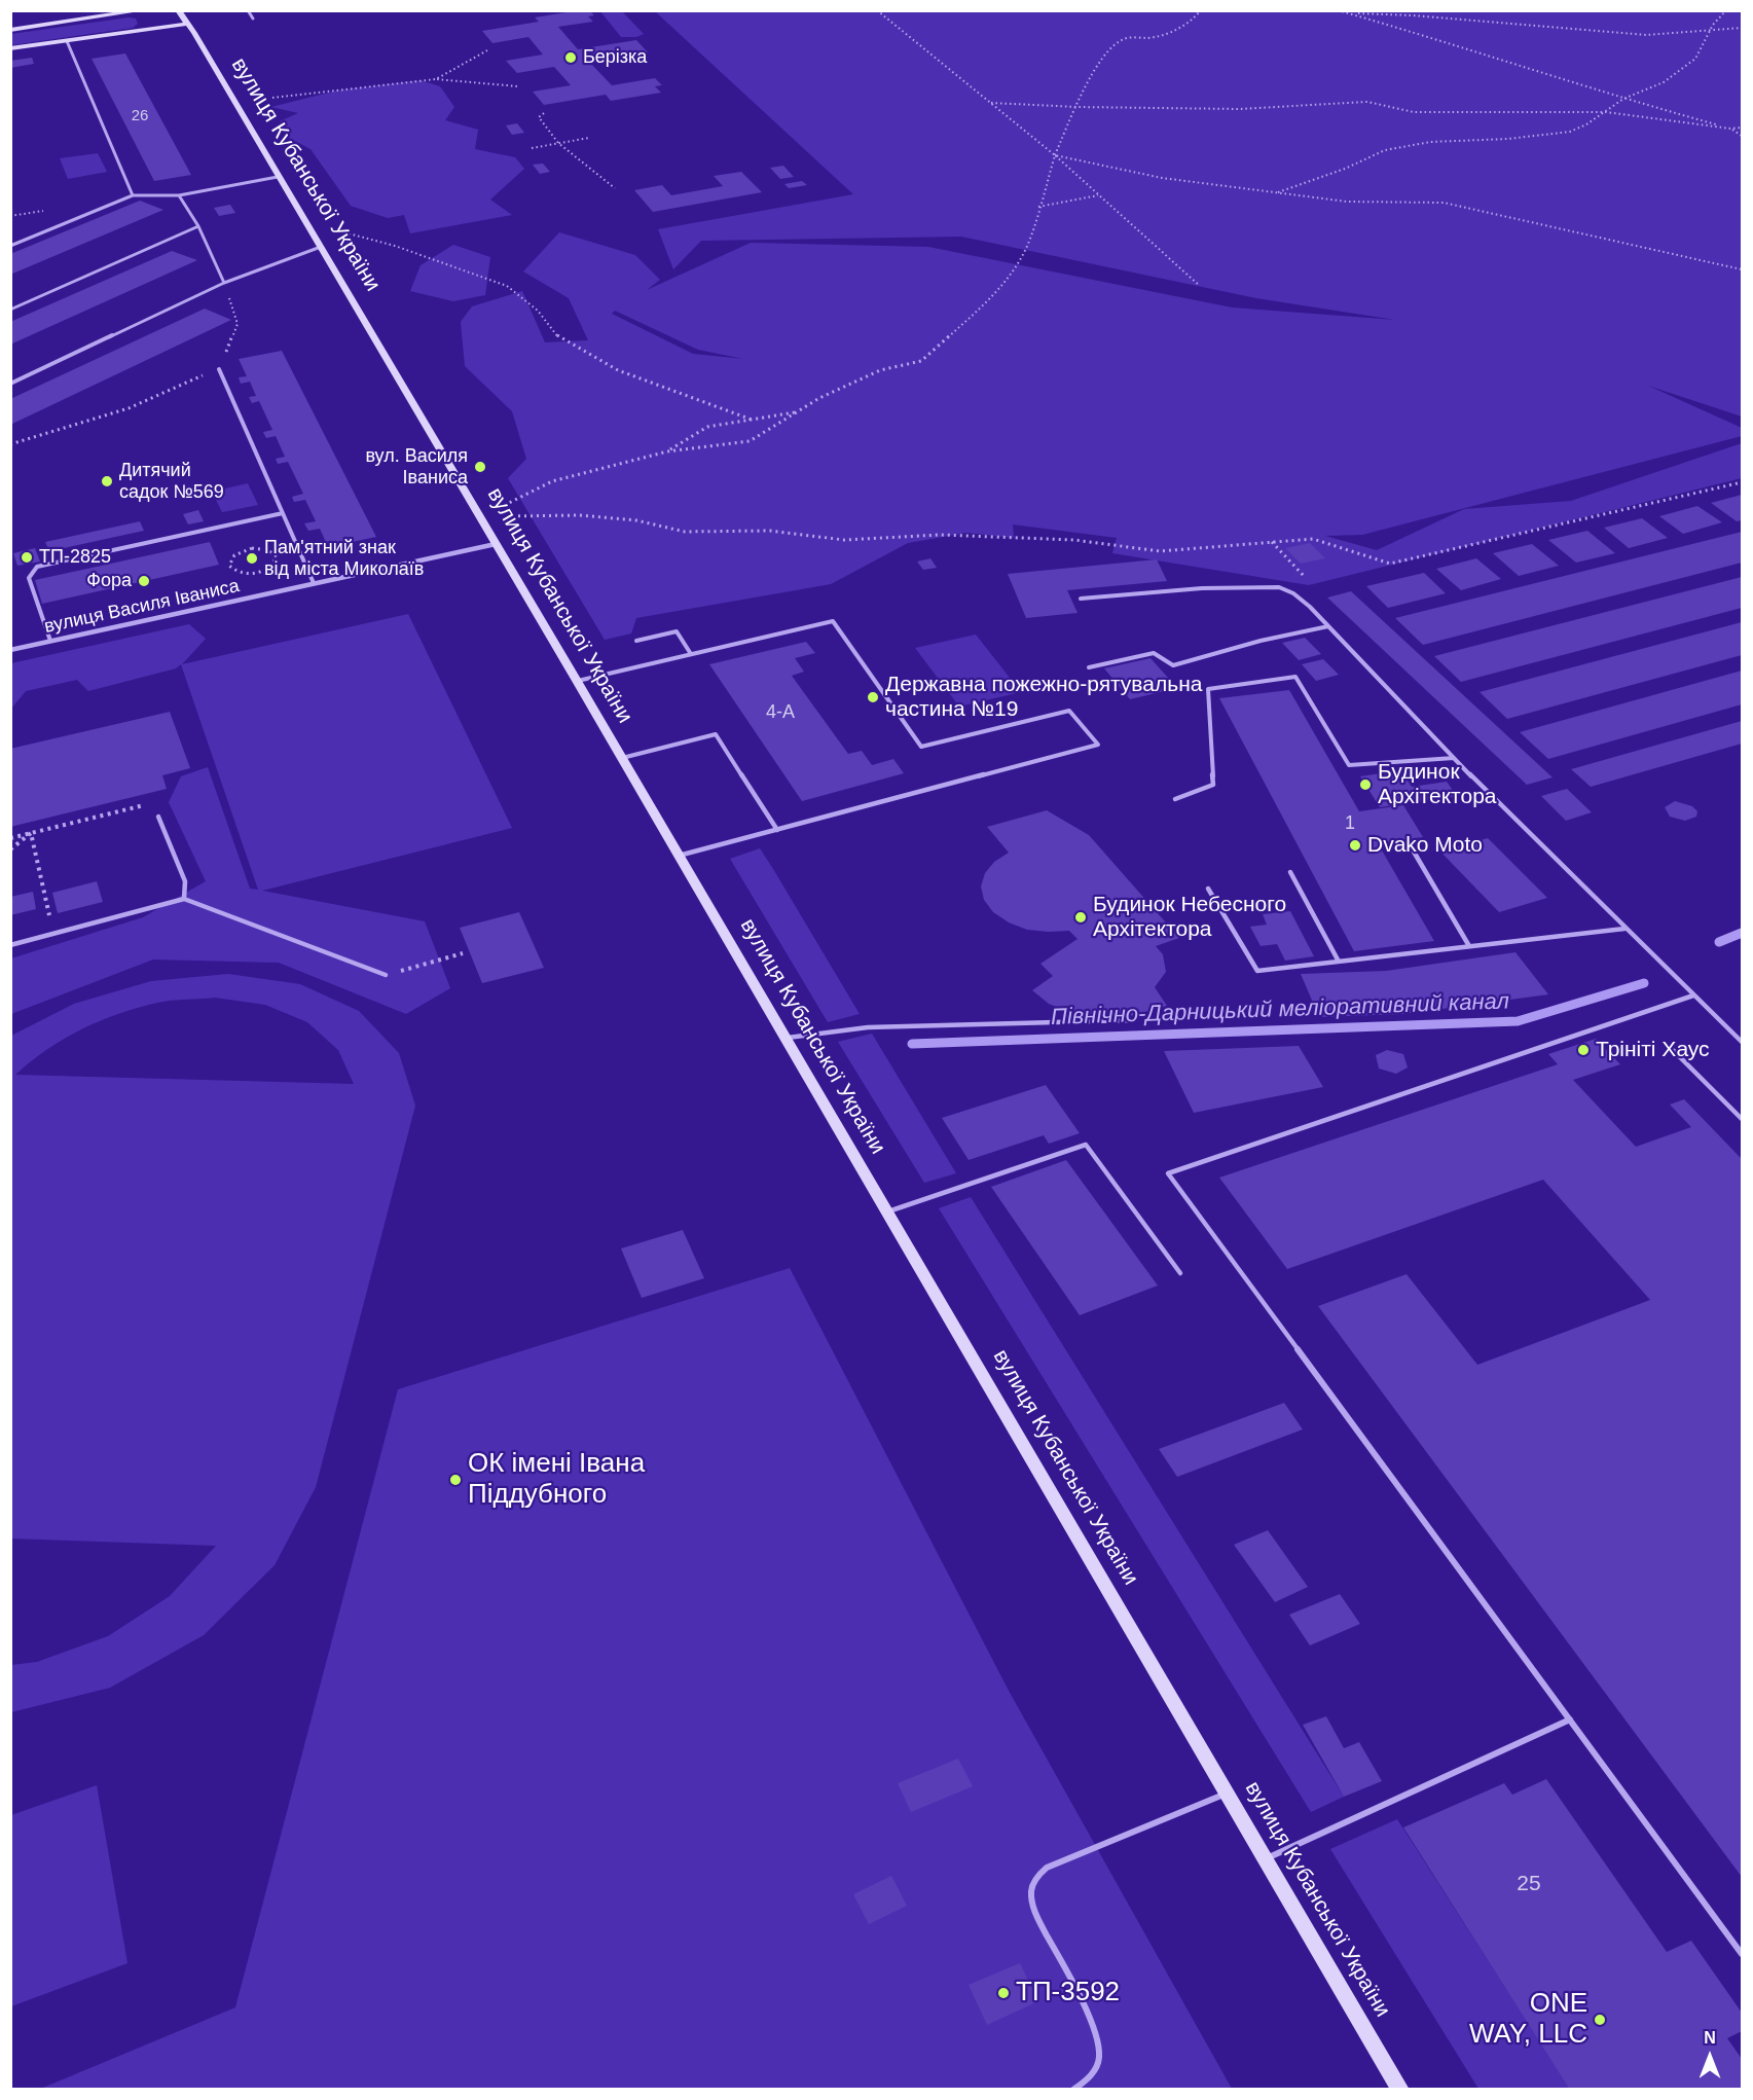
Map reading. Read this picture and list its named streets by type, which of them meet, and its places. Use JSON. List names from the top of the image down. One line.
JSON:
{"streets":{"street":["вулиця Кубанської України","вулиця Василя Іваниса"]},"crossings":[["вулиця Кубанської України","вулиця Василя Іваниса"]],"water":["Північно-Дарницький меліоративний канал"],"places":["Берізка","вул. Василя Іваниса","Дитячий садок №569","ТП-2825","Пам'ятний знак від міста Миколаїв","Фора","Державна пожежно-рятувальна частина №19","Будинок Архітектора","Dvako Moto","Будинок Небесного Архітектора","Трініті Хаус","ОК імені Івана Піддубного","ТП-3592","ONE WAY, LLC"],"house_numbers":["26","4-А","1","25"],"north":"top"}
